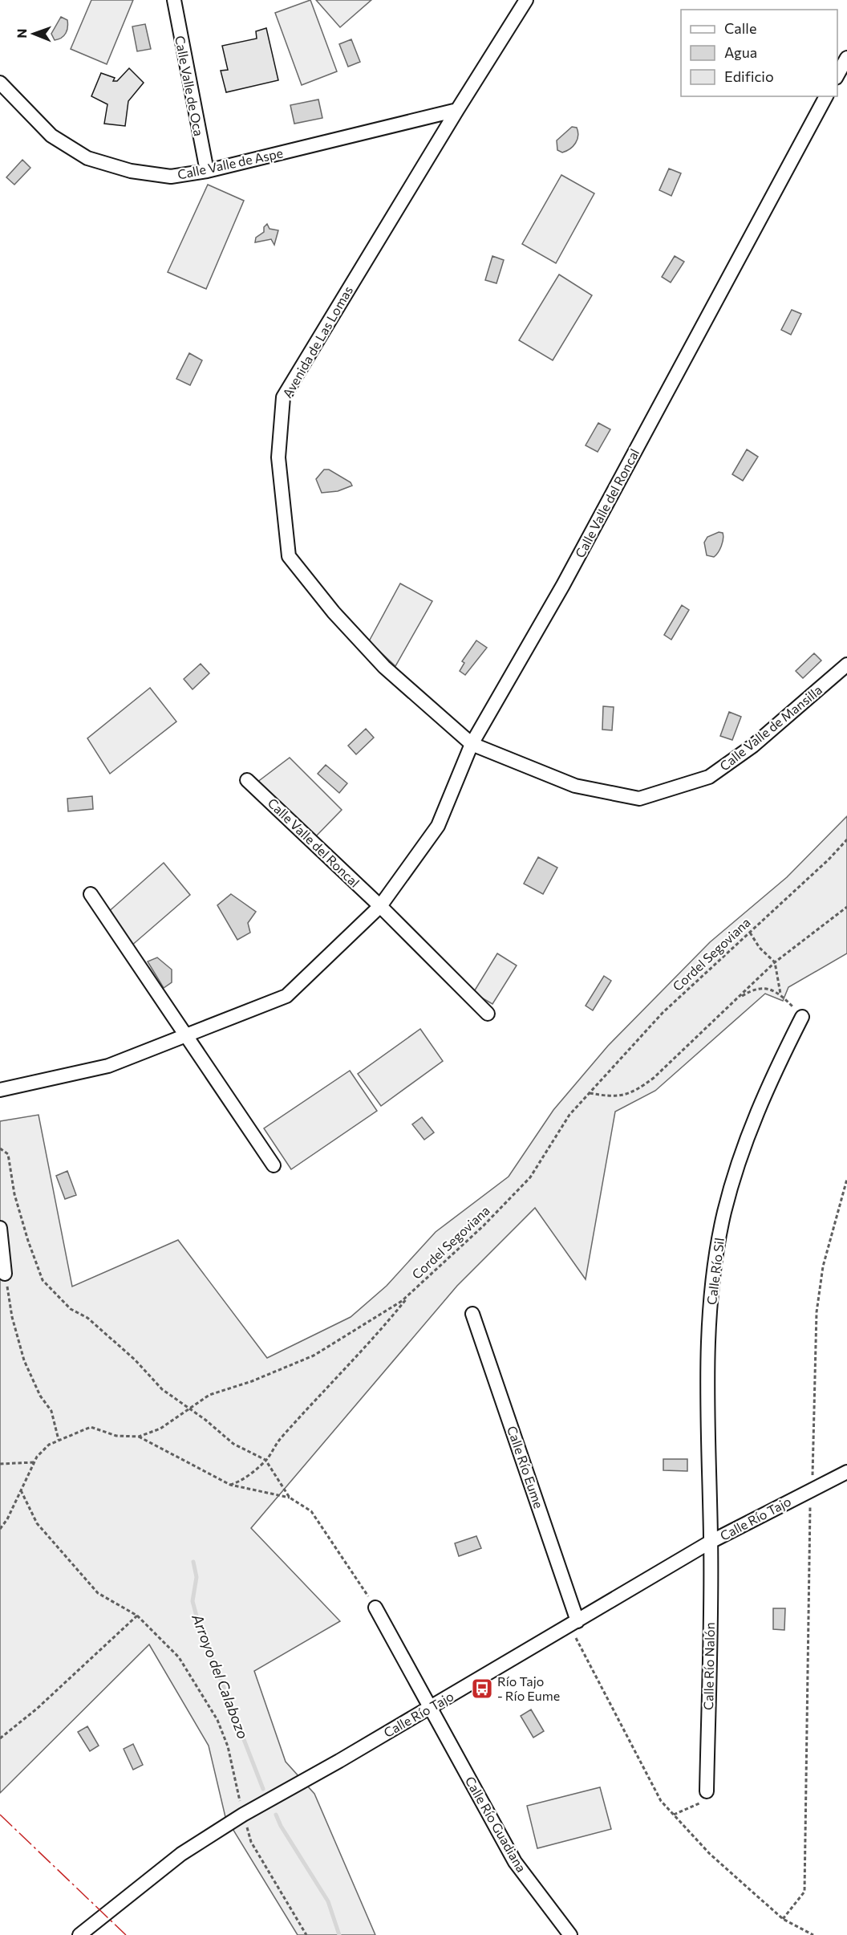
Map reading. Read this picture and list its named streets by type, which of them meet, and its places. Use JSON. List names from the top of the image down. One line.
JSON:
{"streets":{"street":["Calle Valle de Oca","Calle Valle de Aspe","Avenida de Las Lomas","Calle Valle del Roncal","Calle Valle de Mansilla","Calle Río Sil","Calle Río Eume","Calle Río Tajo","Calle Río Nalón","Calle Río Guadiana"],"path":["Cordel Segoviana"]},"crossings":[["Calle Valle de Oca","Calle Valle de Aspe"],["Calle Valle de Aspe","Avenida de Las Lomas"],["Avenida de Las Lomas","Calle Valle del Roncal"],["Avenida de Las Lomas","Calle Valle de Mansilla"],["Calle Valle del Roncal","Calle Valle de Mansilla"],["Calle Río Sil","Calle Río Tajo"],["Calle Río Sil","Calle Río Nalón"],["Calle Río Eume","Calle Río Tajo"],["Calle Río Tajo","Calle Río Nalón"],["Calle Río Tajo","Calle Río Guadiana"]],"water":["Arroyo del Calabozo"],"places":{"bus stop":["Río Tajo - Río Eume"]},"legend":["Calle","Agua","Edificio"],"north":"left"}
